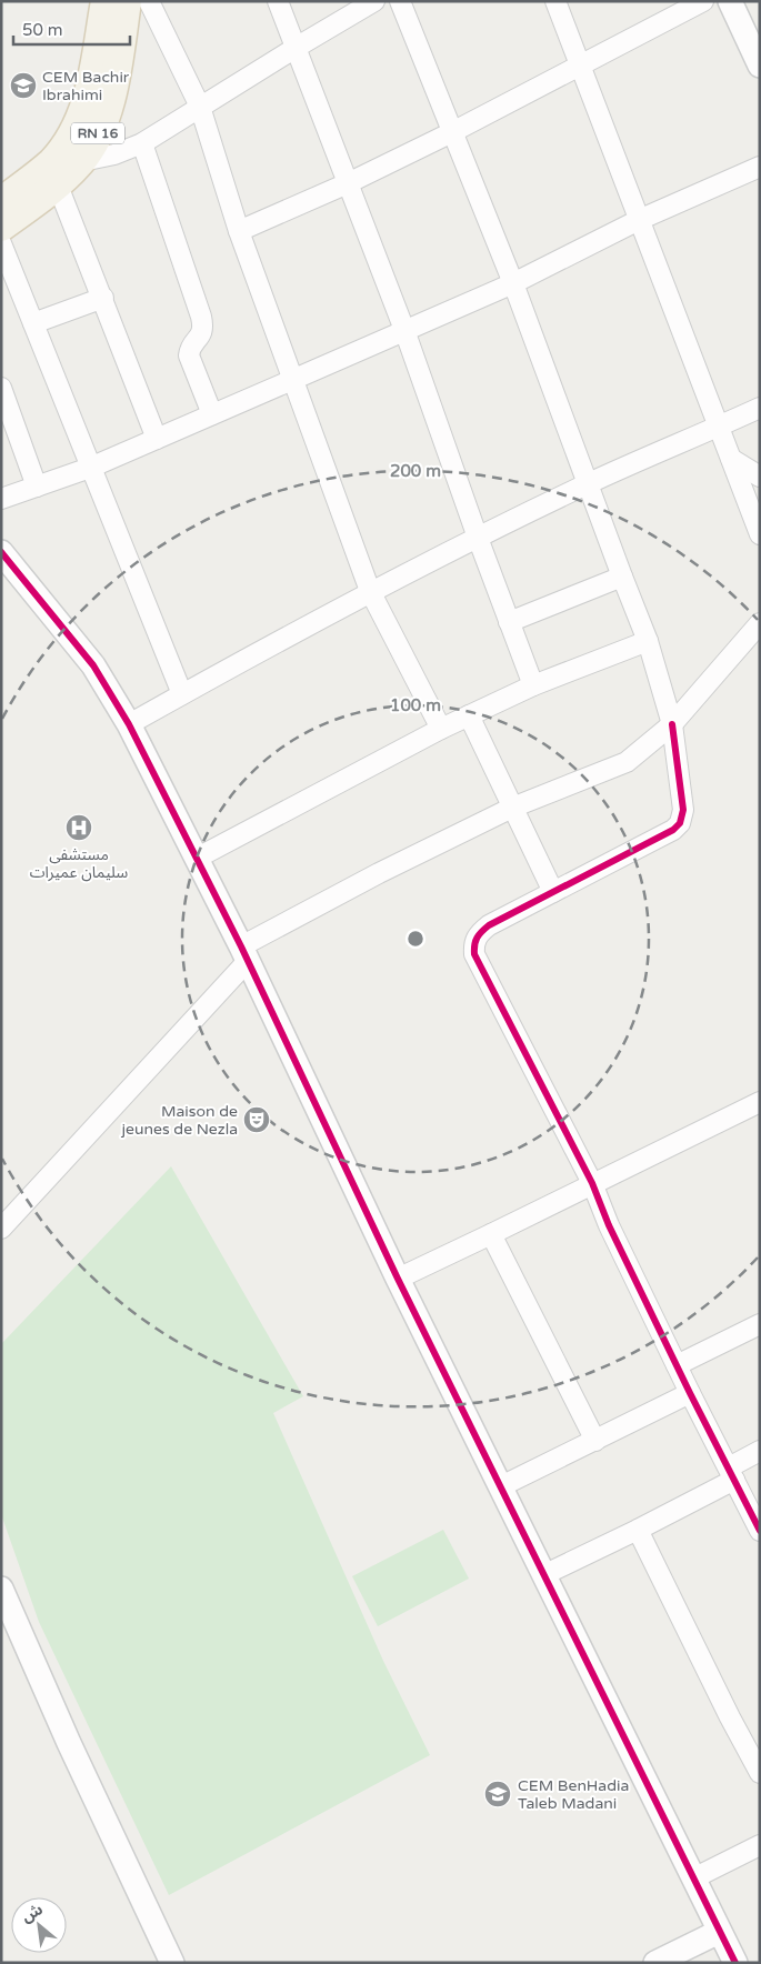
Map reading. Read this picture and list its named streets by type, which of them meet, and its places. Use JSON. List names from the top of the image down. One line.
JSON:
{"streets":{"main road":["RN 16"]},"places":{"school or university":["CEM Bachir Ibrahimi","CEM BenHadia Taleb Madani"],"hospital":["مستشفى سليمان عميرات"],"theatre":["Maison de jeunes de Nezla"]},"scale_bar":"50 m","north":"top left","rings":["200 m","100 m"]}
